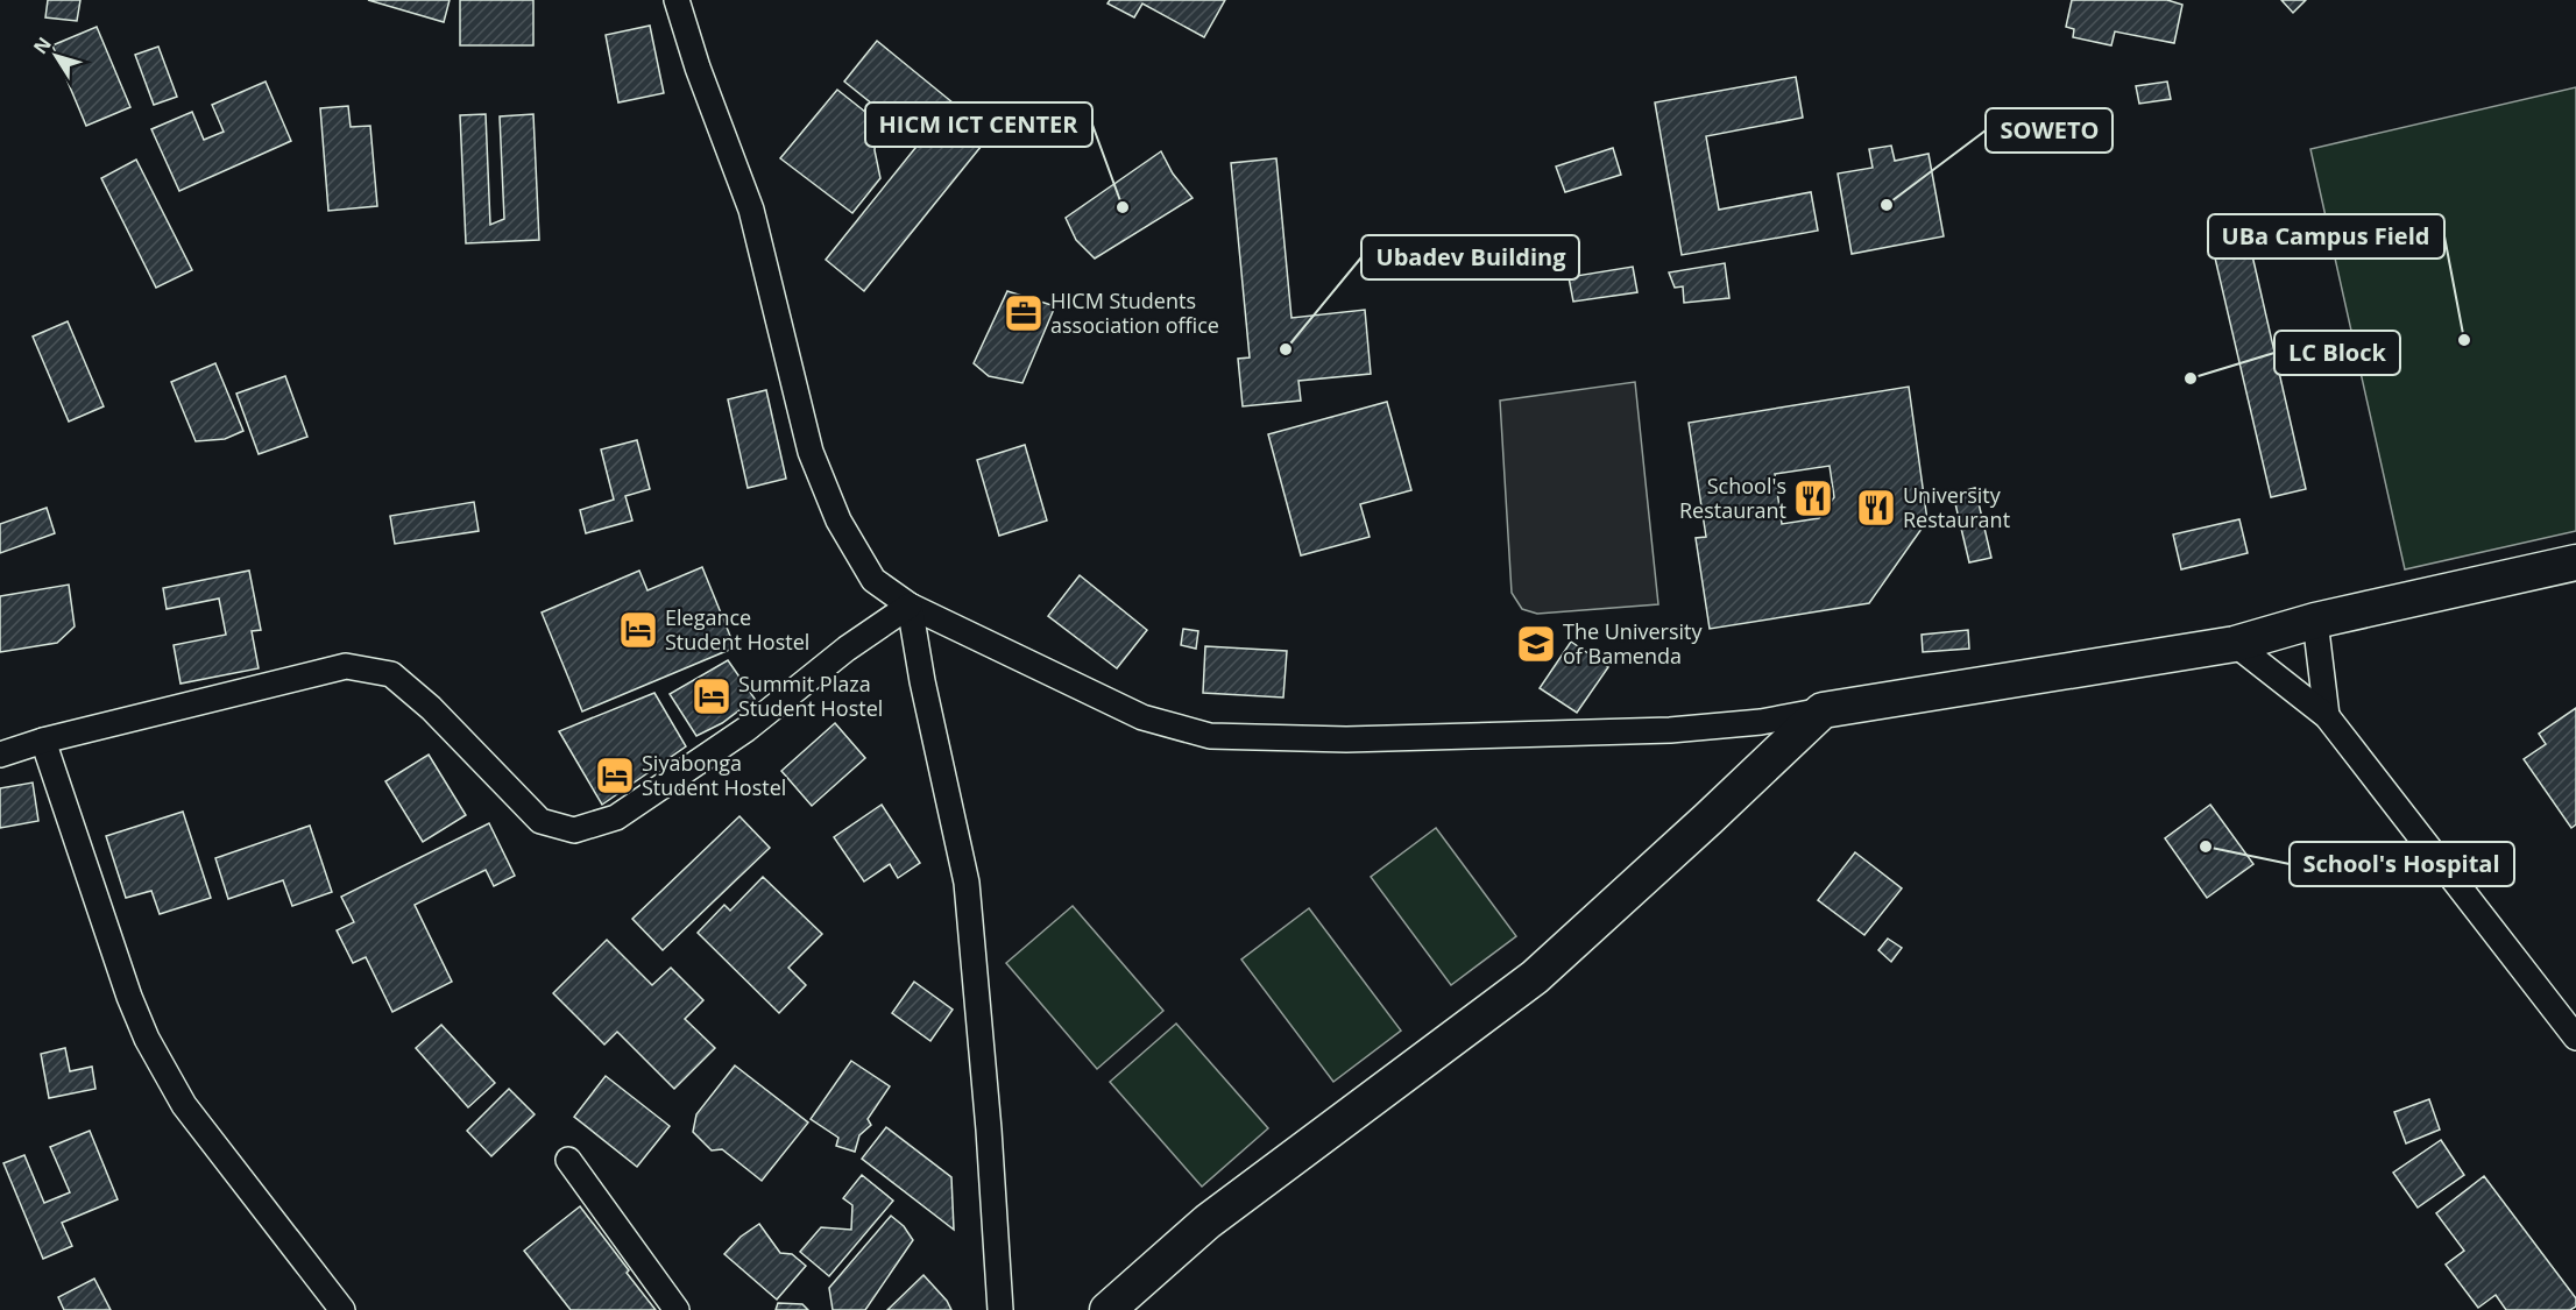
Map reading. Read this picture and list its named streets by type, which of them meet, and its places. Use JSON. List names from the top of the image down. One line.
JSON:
{"places":{"other":["SOWETO","HICM ICT CENTER","UBa Campus Field","Ubadev Building","LC Block","School's Hospital"],"office":["HICM Students association office"],"restaurant":["School's Restaurant","University Restaurant"],"hotel":["Elegance Student Hostel","Summit Plaza Student Hostel","Siyabonga Student Hostel"],"school or university":["The University of Bamenda"]},"north":"top left"}
